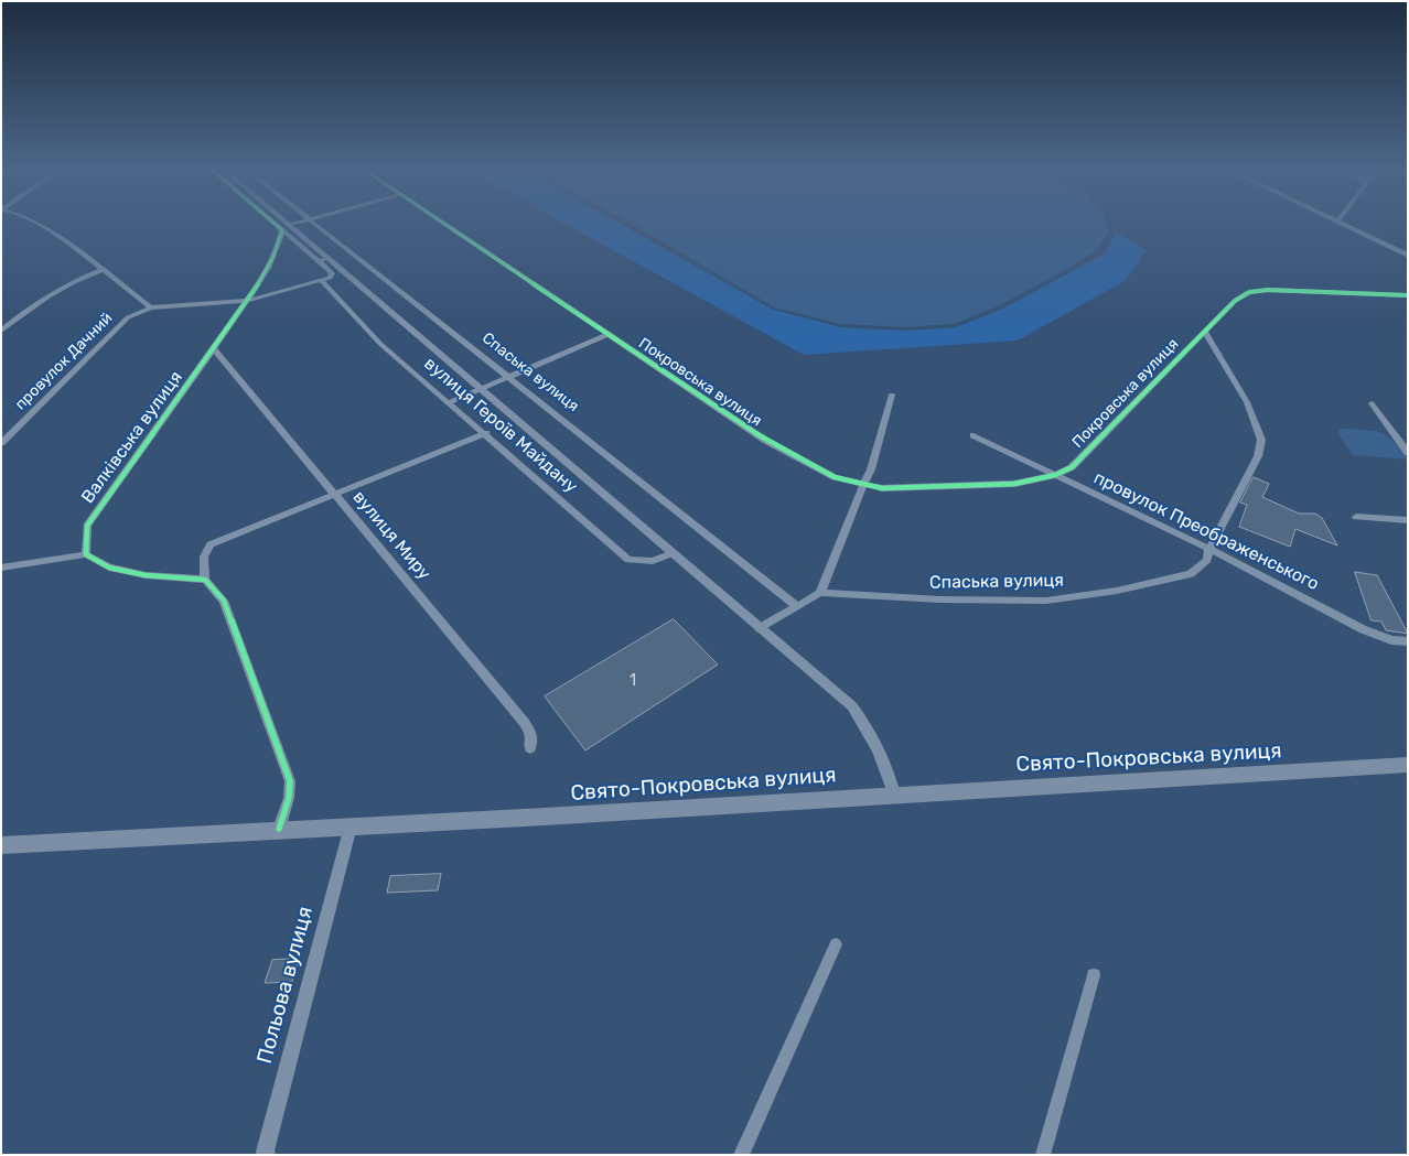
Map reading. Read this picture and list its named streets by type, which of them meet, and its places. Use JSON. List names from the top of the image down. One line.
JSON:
{"streets":{"main road":["Свято-Покровська вулиця"],"street":["провулок Дачний","Спаська вулиця","Покровська вулиця","вулиця Героїв Майдану","Валківська вулиця","провулок Преображенського","вулиця Миру","Польова вулиця"]},"crossings":[["Спаська вулиця","Покровська вулиця"],["Спаська вулиця","провулок Преображенського"],["Покровська вулиця","провулок Преображенського"],["Валківська вулиця","вулиця Миру"],["Свято-Покровська вулиця","Польова вулиця"]],"house_numbers":["1"]}
